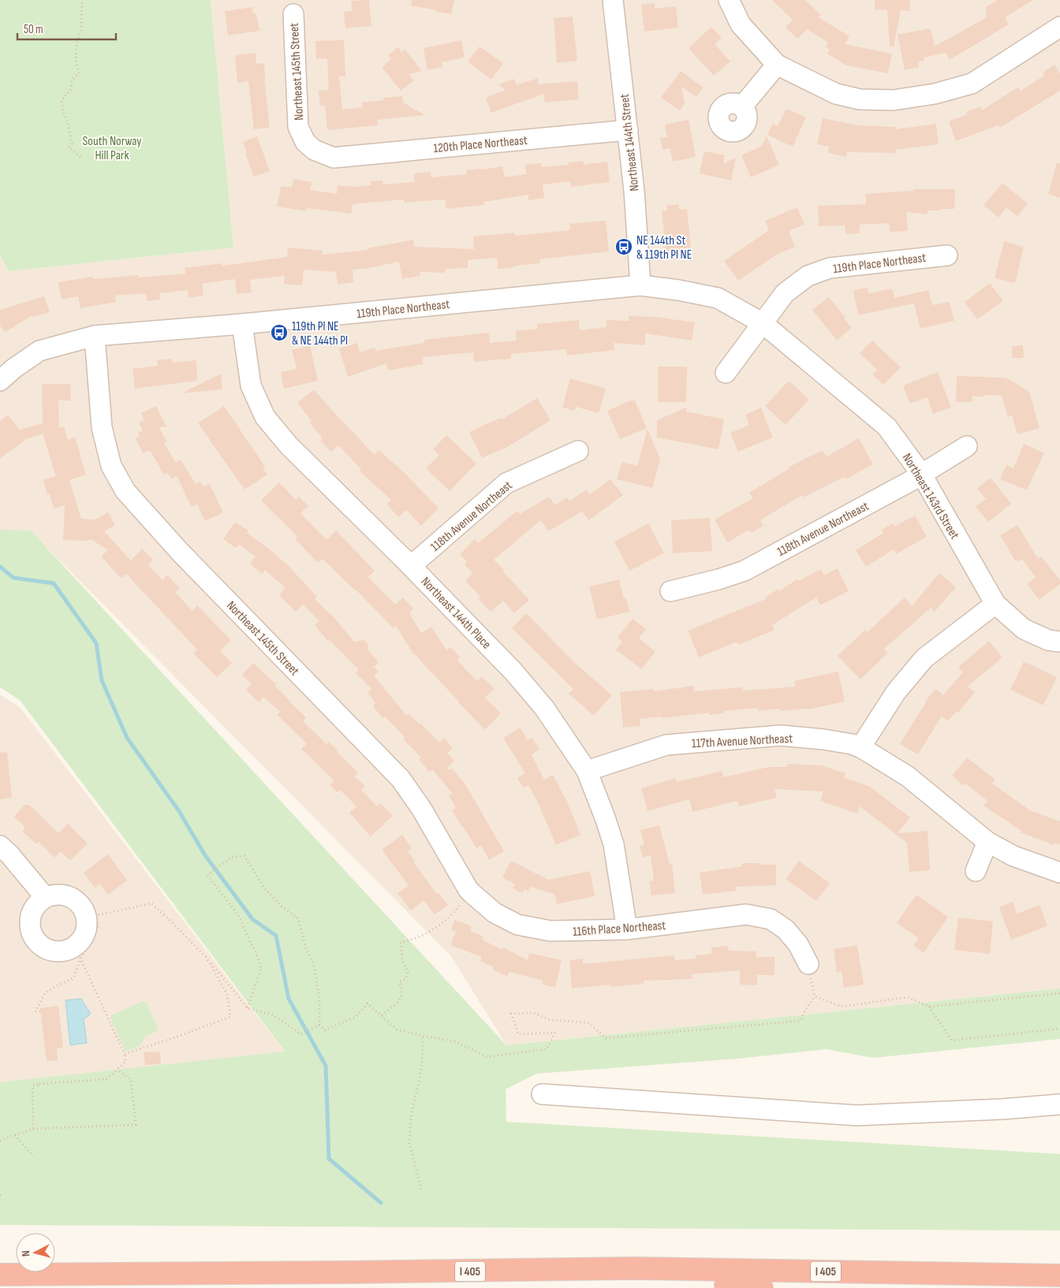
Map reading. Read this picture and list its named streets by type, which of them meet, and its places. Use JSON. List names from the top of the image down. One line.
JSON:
{"streets":{"highway":["I 405"],"street":["Northeast 145th Street","Northeast 144th Street","120th Place Northeast","119th Place Northeast","Northeast 143rd Street","118th Avenue Northeast","Northeast 144th Place","117th Avenue Northeast","116th Place Northeast"]},"crossings":[["Northeast 145th Street","120th Place Northeast"],["Northeast 145th Street","119th Place Northeast"],["Northeast 145th Street","116th Place Northeast"],["Northeast 144th Street","120th Place Northeast"],["Northeast 144th Street","119th Place Northeast"],["Northeast 144th Street","Northeast 143rd Street"],["119th Place Northeast","Northeast 143rd Street"],["119th Place Northeast","Northeast 144th Place"],["Northeast 143rd Street","118th Avenue Northeast"],["118th Avenue Northeast","Northeast 144th Place"],["Northeast 144th Place","117th Avenue Northeast"],["Northeast 144th Place","116th Place Northeast"]],"parks":["South Norway Hill Park"],"places":{"bus stop":["NE 144th St & 119th Pl NE","119th Pl NE & NE 144th Pl"]},"scale_bar":"50 m","north":"left"}
